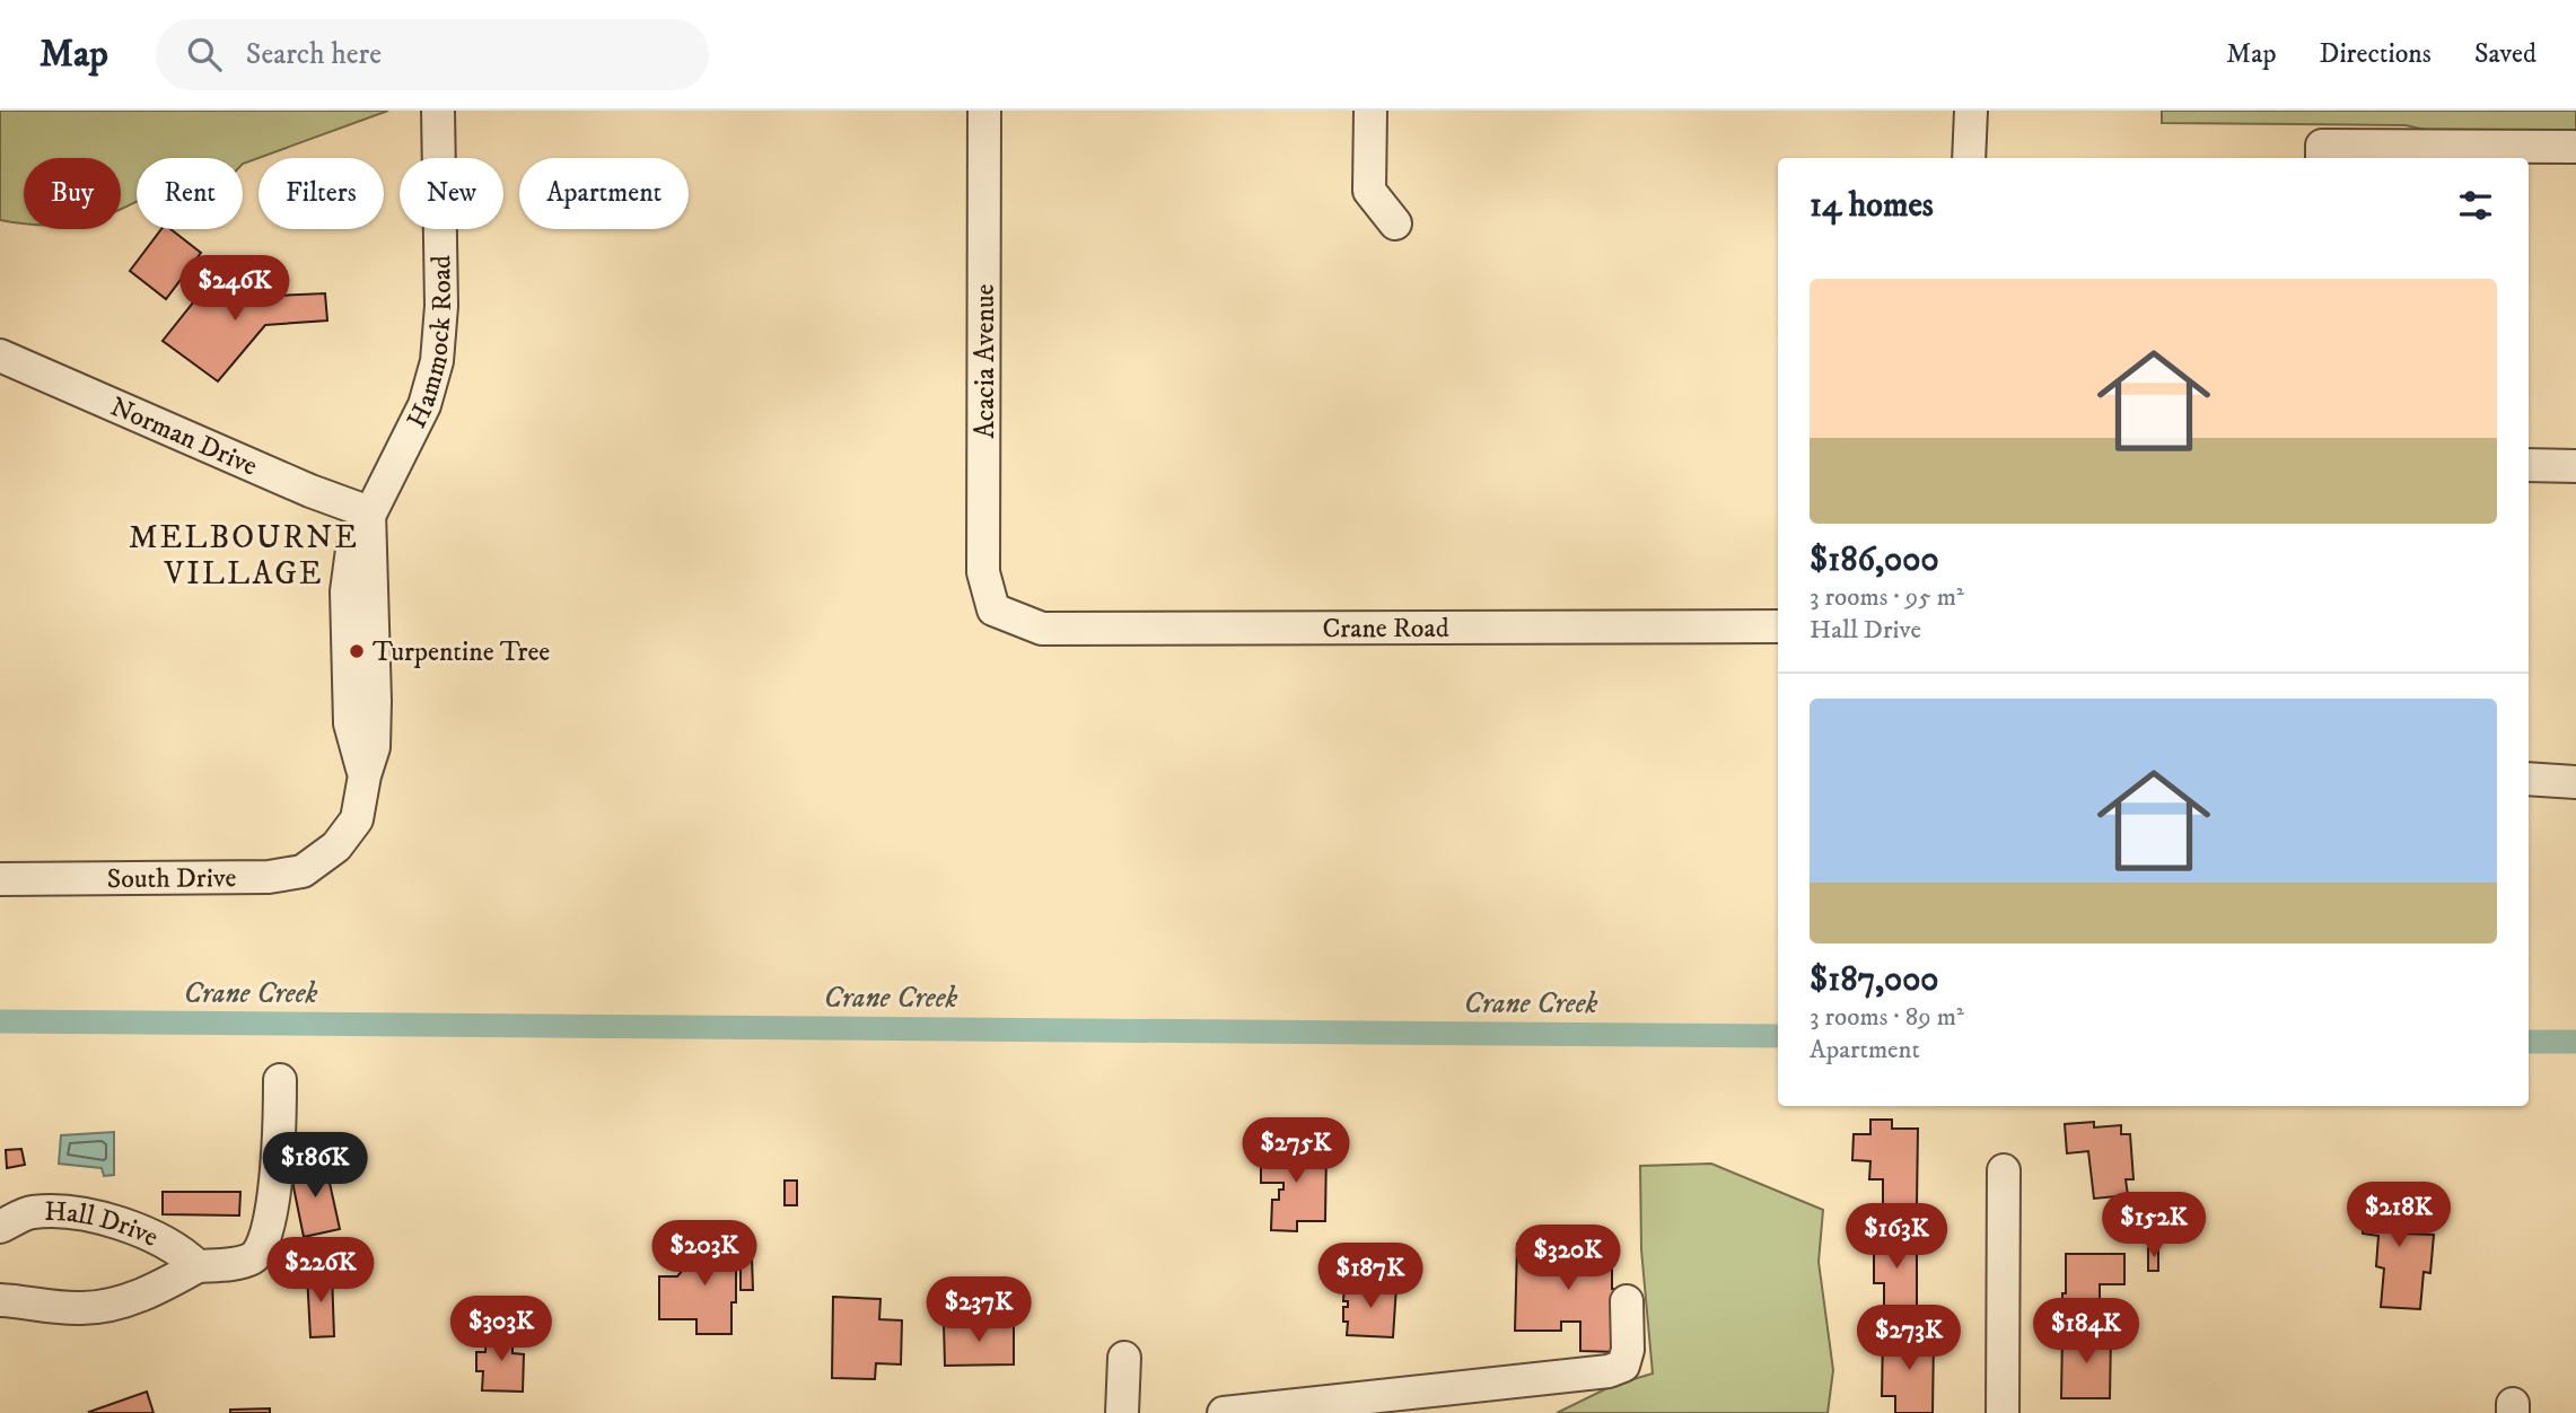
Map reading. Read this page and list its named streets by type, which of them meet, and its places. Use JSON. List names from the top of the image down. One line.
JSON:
{"streets":{"street":["Hammock Road","Acacia Avenue","Norman Drive","Crane Road","South Drive","Hall Drive"]},"crossings":[["Hammock Road","Norman Drive"],["Hammock Road","South Drive"],["Acacia Avenue","Crane Road"]],"districts":["MELBOURNE VILLAGE"],"water":["Crane Creek"],"places":["Turpentine Tree"],"page":{"header":"Map","search":"Search here","nav":["Map","Directions","Saved"],"chip":["Buy","Rent","Filters","New","Apartment"],"heading":"14 homes","list":[{"name":"$186,000","note":"3 rooms · 95 m² · Hall Drive"},{"name":"$187,000","note":"3 rooms · 89 m² · Apartment"}],"price":["$246K","$275K","$186K","$218K","$152K","$163K","$203K","$320K","$226K","$187K","$237K","$303K","$184K","$273K"]}}
